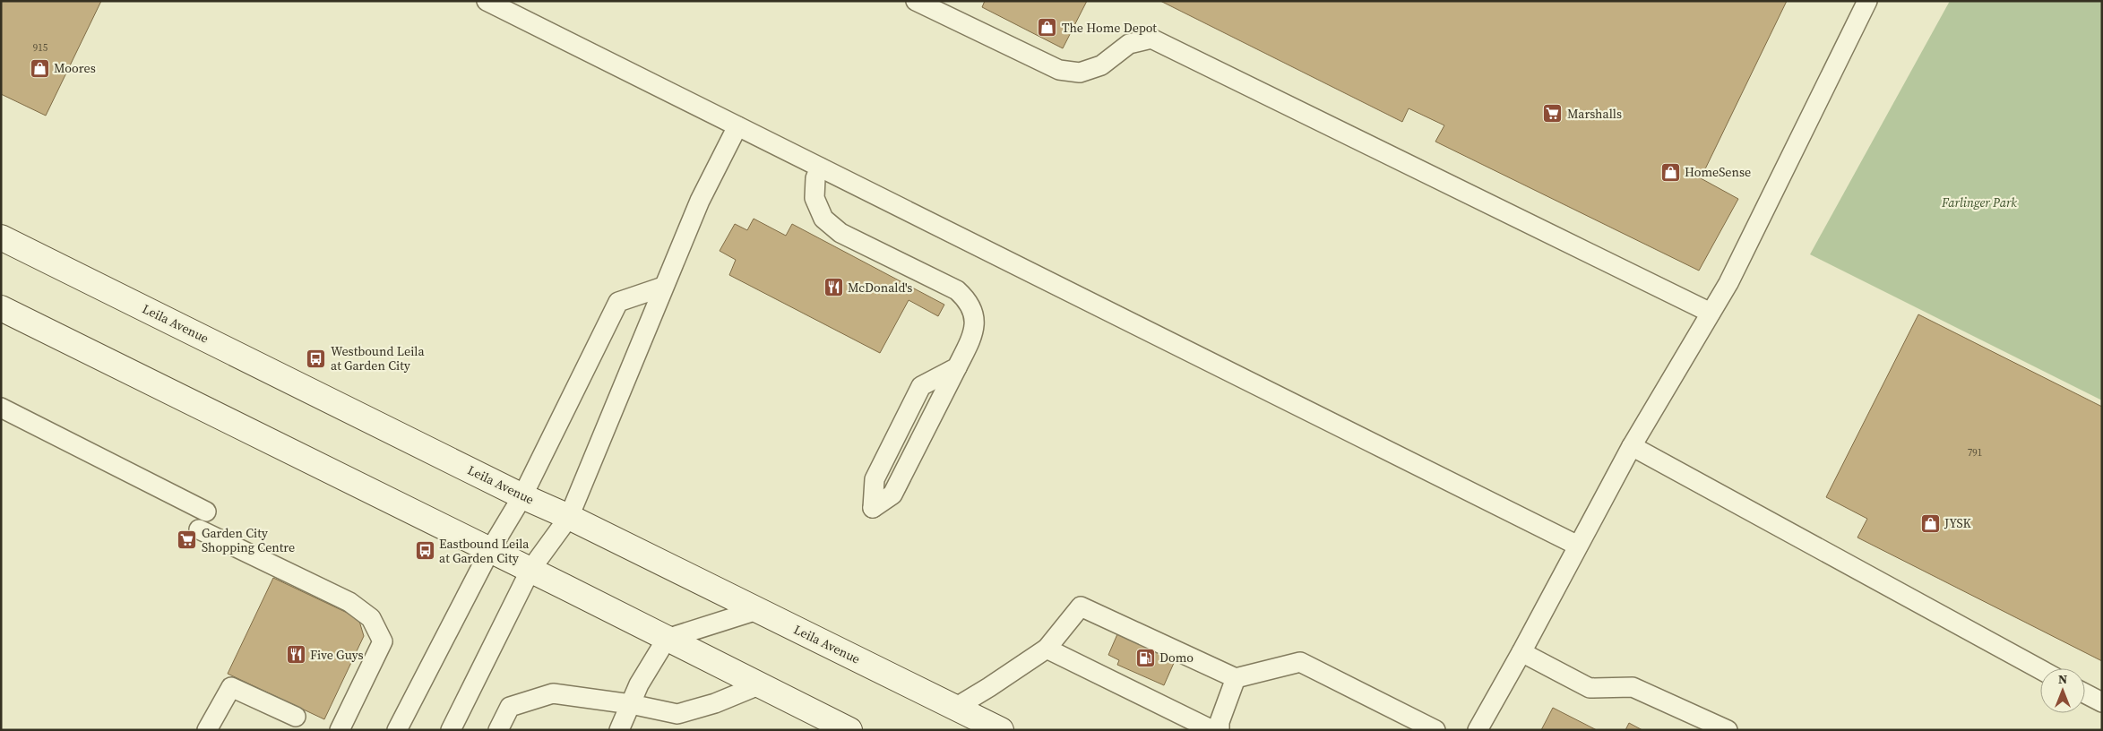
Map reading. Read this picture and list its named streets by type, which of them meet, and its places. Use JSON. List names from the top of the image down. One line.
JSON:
{"streets":{"main road":["Leila Avenue"]},"parks":["Farlinger Park"],"places":{"shop":["The Home Depot","Moores","HomeSense","JYSK"],"supermarket":["Marshalls","Garden City Shopping Centre"],"restaurant":["McDonald's","Five Guys"],"bus stop":["Westbound Leila at Garden City","Eastbound Leila at Garden City"],"fuel station":["Domo"]},"house_numbers":["915","791"],"north":"top"}
